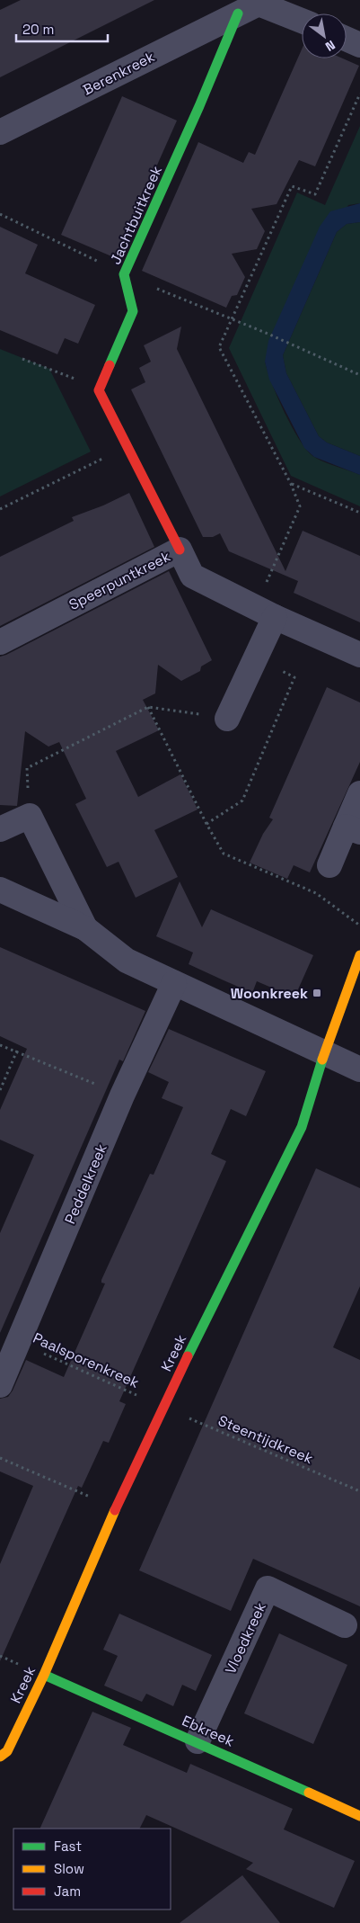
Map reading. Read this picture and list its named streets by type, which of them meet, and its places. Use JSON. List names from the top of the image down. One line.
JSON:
{"streets":{"street":["Berenkreek","Jachtbuitkreek","Speerpuntkreek","Peddelkreek","Kreek","Vloedkreek","Ebkreek"],"path":["Paalsporenkreek","Steentijdkreek"]},"crossings":[["Berenkreek","Jachtbuitkreek"],["Peddelkreek","Paalsporenkreek"],["Kreek","Paalsporenkreek"],["Kreek","Steentijdkreek"],["Kreek","Ebkreek"],["Paalsporenkreek","Steentijdkreek"],["Vloedkreek","Ebkreek"]],"places":{"transit":["Woonkreek"]},"legend":["Fast","Slow","Jam"],"scale_bar":"20 m","north":"bottom right"}
